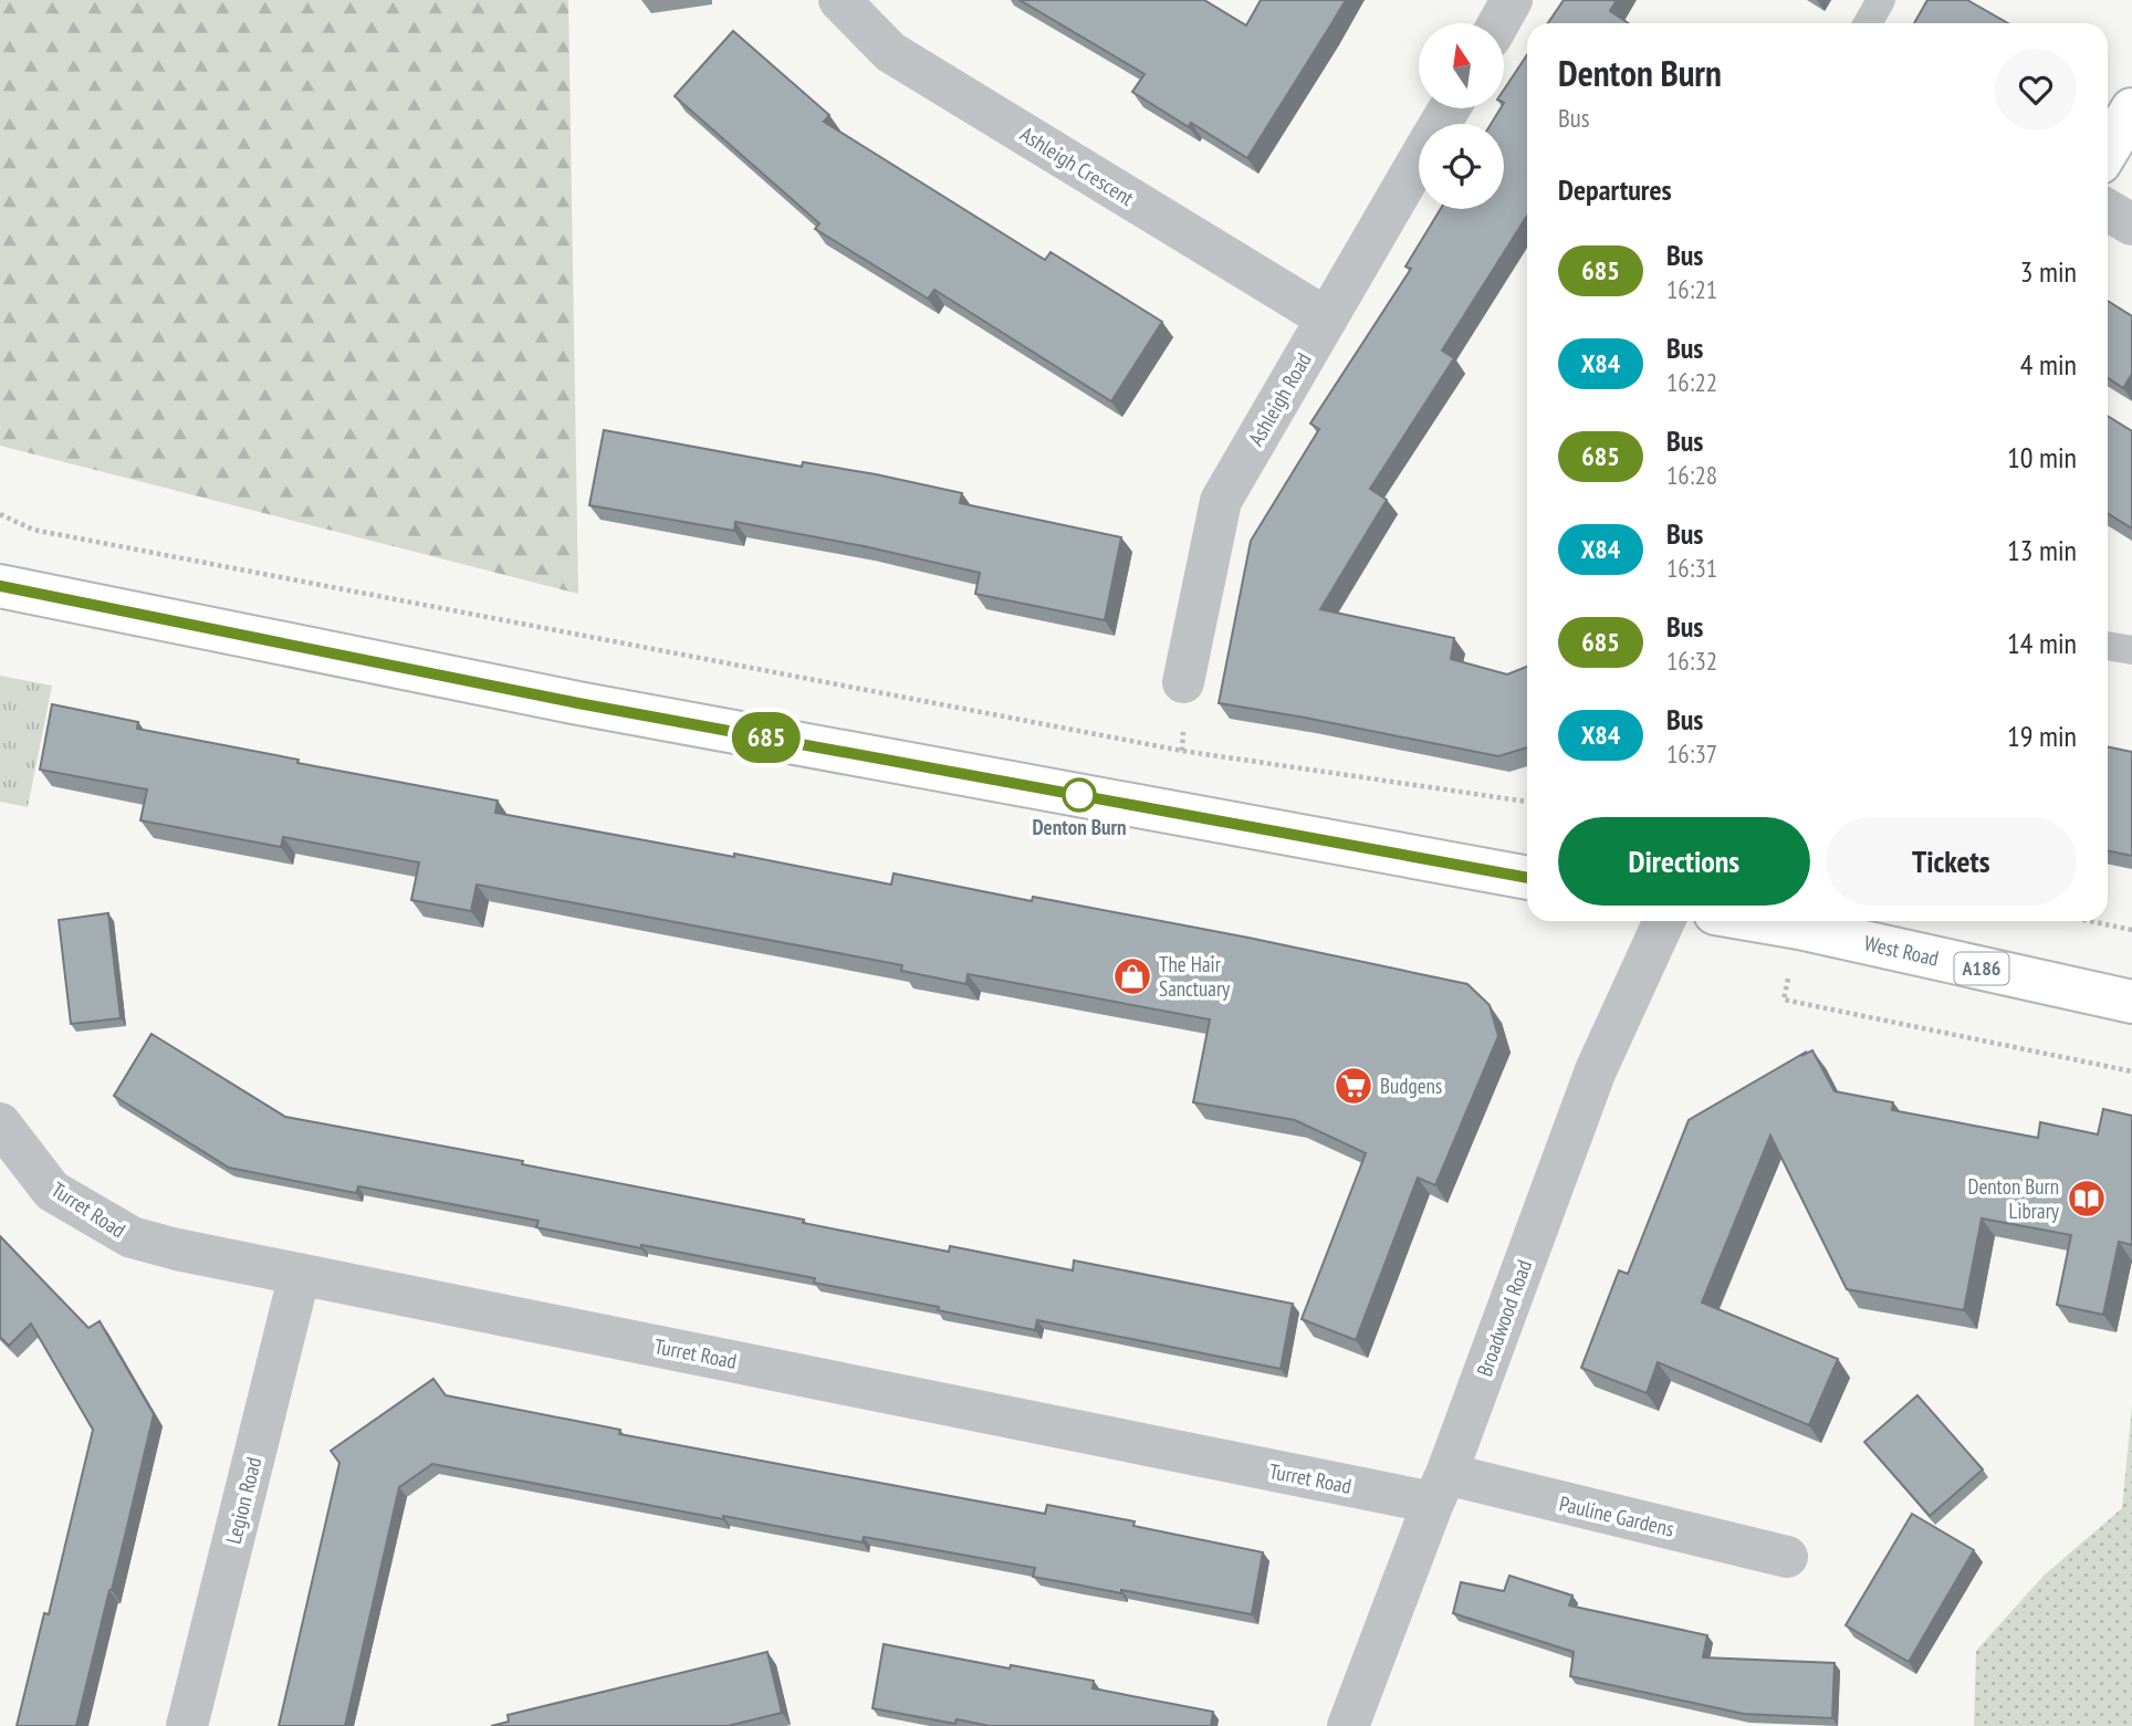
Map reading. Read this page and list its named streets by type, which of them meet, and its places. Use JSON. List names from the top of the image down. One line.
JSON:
{"streets":{"main road":["West Road","A186"],"street":["Ashleigh Crescent","Ashleigh Road","Turret Road","Broadwood Road","Legion Road","Pauline Gardens"]},"crossings":[["Ashleigh Crescent","Ashleigh Road"],["Turret Road","Broadwood Road"],["Turret Road","Legion Road"],["Turret Road","Pauline Gardens"],["Broadwood Road","Pauline Gardens"]],"places":{"other":["Denton Burn"],"shop":["The Hair Sanctuary"],"supermarket":["Budgens"],"library":["Denton Burn Library"]},"lines":["bus line 685"],"north":"top","page":{"on_map":"685","heading":[["Denton Burn","Bus"],"Departures"],"list":[{"mark":"685","name":"Bus","note":"16:21","value":"3 min"},{"mark":"X84","name":"Bus","note":"16:22","value":"4 min"},{"mark":"685","name":"Bus","note":"16:28","value":"10 min"},{"mark":"X84","name":"Bus","note":"16:31","value":"13 min"},{"mark":"685","name":"Bus","note":"16:32","value":"14 min"},{"mark":"X84","name":"Bus","note":"16:37","value":"19 min"}],"buttons":["Directions","Tickets"]}}
